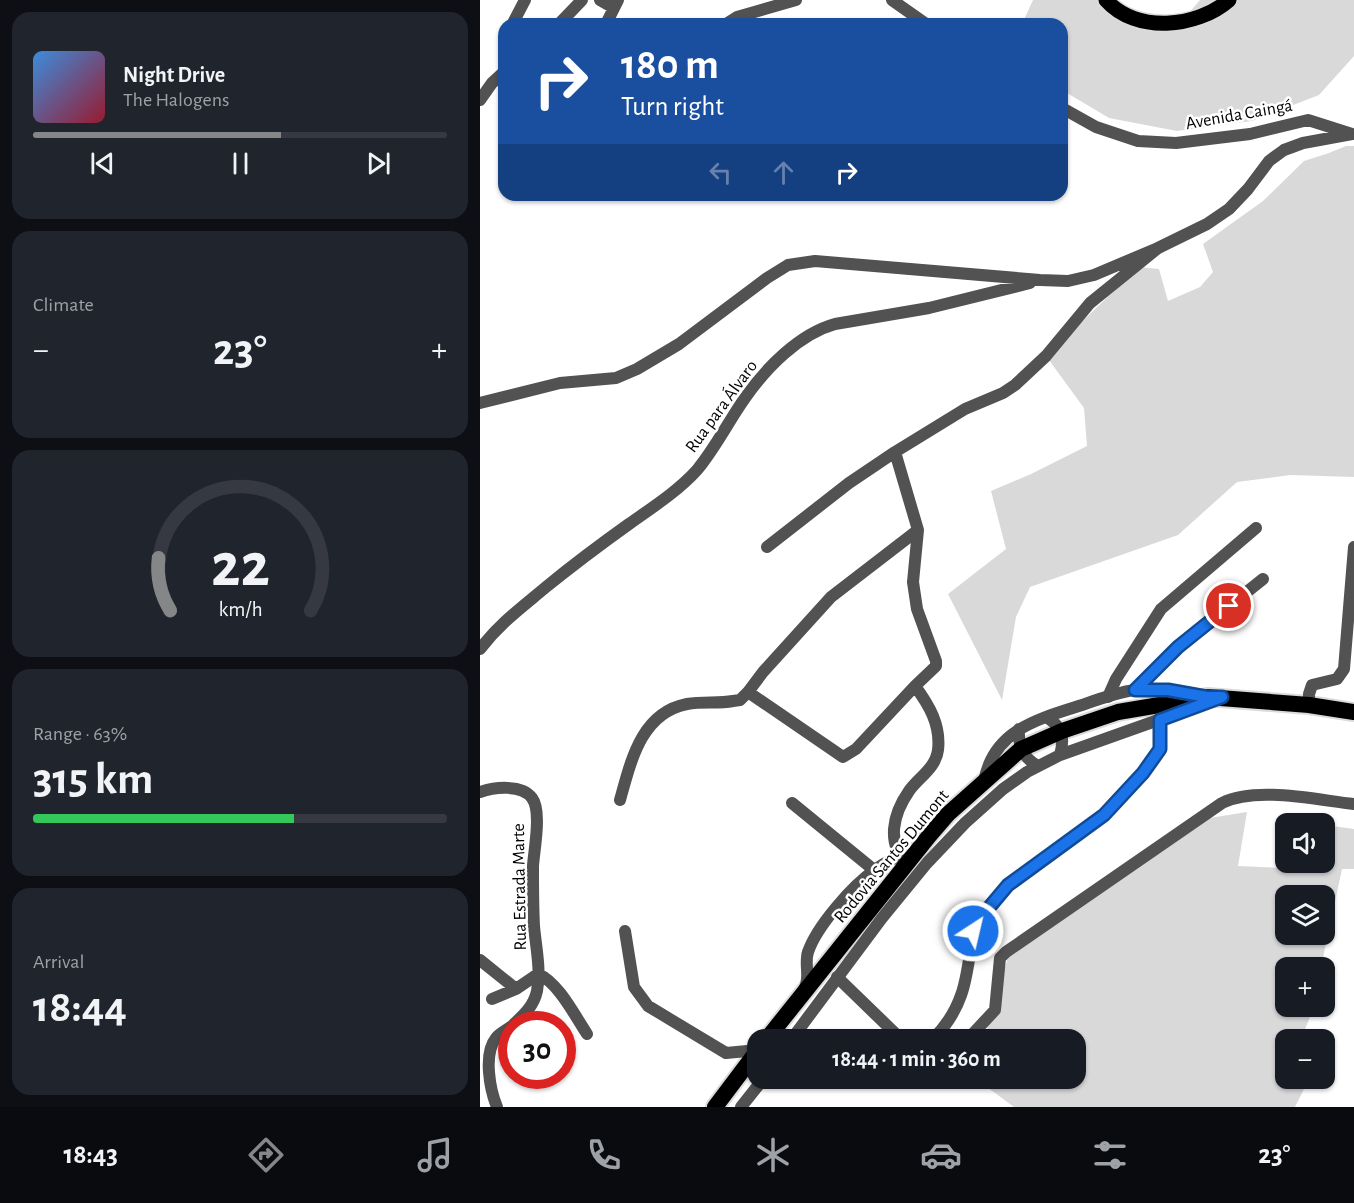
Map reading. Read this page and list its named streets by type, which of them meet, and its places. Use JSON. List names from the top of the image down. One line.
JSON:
{"streets":{"highway":["Rodovia Santos Dumont"],"street":["Avenida Caingá","Rua para Álvaro","Rua Estrada Marte"]},"page":{"turn":["180 m","Turn right"],"song":["Night Drive","The Halogens"],"tile":["Climate",["Range · 63%","315 km"],["Arrival","18:44"]],"heat":["−","23°","+"],"map_buttons":["+","−"],"limit":"30","trip":"18:44 · 1 min · 360 m","tabs":["18:43","23°"],"gauge":["22","km/h"]}}
